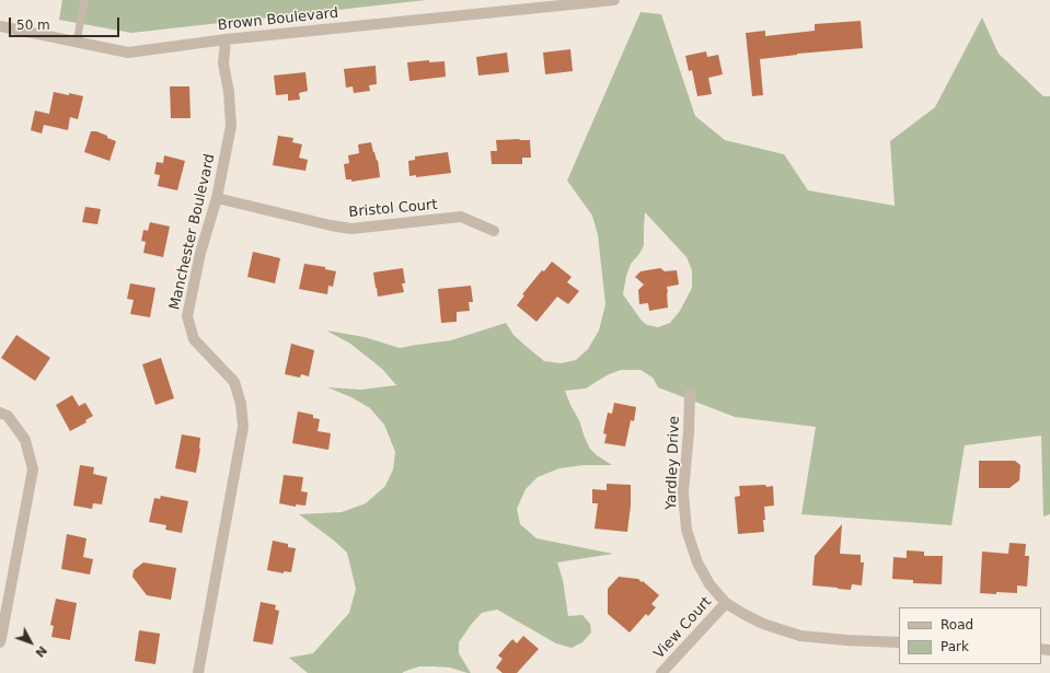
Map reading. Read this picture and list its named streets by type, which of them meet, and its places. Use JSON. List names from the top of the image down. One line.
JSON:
{"streets":{"street":["Brown Boulevard","Bristol Court","Manchester Boulevard","Yardley Drive","View Court"]},"crossings":[["Brown Boulevard","Manchester Boulevard"],["Bristol Court","Manchester Boulevard"],["Yardley Drive","View Court"]],"legend":["Road","Park"],"scale_bar":"50 m","north":"bottom right"}
